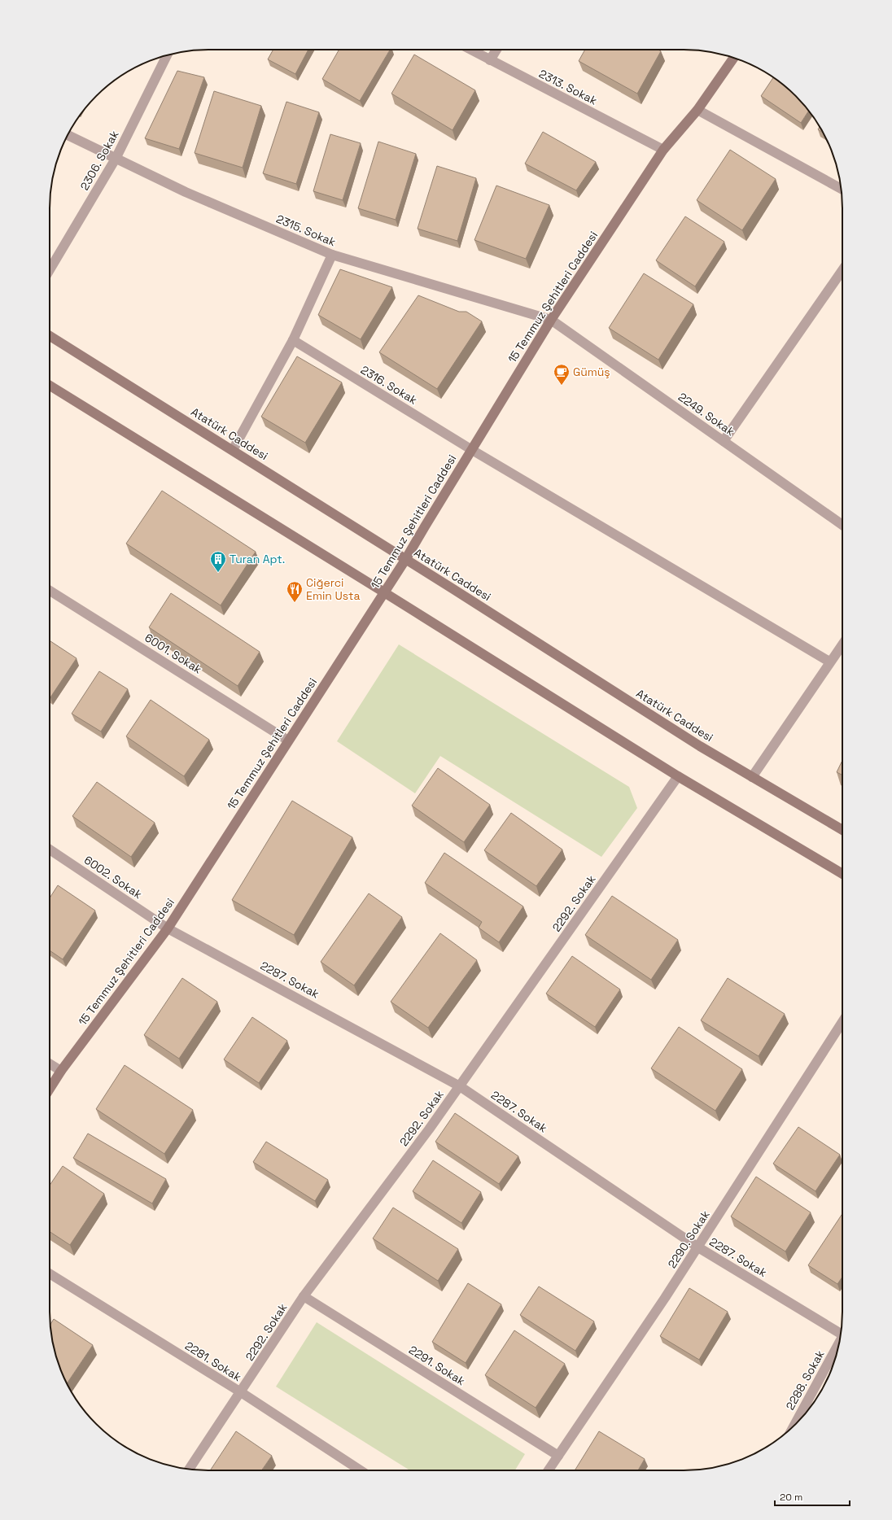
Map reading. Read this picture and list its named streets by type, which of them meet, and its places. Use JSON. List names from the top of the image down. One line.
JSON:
{"streets":{"main road":["15 Temmuz Şehitleri Caddesi","Atatürk Caddesi"],"street":["2313. Sokak","2306. Sokak","2315. Sokak","2316. Sokak","2249. Sokak","6001. Sokak","6002. Sokak","2292. Sokak","2287. Sokak","2290. Sokak","2281. Sokak","2291. Sokak","2288. Sokak"]},"crossings":[["2313. Sokak","15 Temmuz Şehitleri Caddesi"],["2306. Sokak","2315. Sokak"],["2315. Sokak","15 Temmuz Şehitleri Caddesi"],["2315. Sokak","2249. Sokak"],["15 Temmuz Şehitleri Caddesi","2316. Sokak"],["15 Temmuz Şehitleri Caddesi","2249. Sokak"],["15 Temmuz Şehitleri Caddesi","Atatürk Caddesi"],["15 Temmuz Şehitleri Caddesi","6001. Sokak"],["15 Temmuz Şehitleri Caddesi","6002. Sokak"],["15 Temmuz Şehitleri Caddesi","2287. Sokak"],["6002. Sokak","2287. Sokak"],["2292. Sokak","2287. Sokak"],["2292. Sokak","2281. Sokak"],["2292. Sokak","2291. Sokak"],["2287. Sokak","2290. Sokak"],["2290. Sokak","2291. Sokak"]],"places":{"cafe":["Gümüş"],"building":["Turan Apt."],"restaurant":["Ciğerci Emin Usta"]},"scale_bar":"20 m"}
